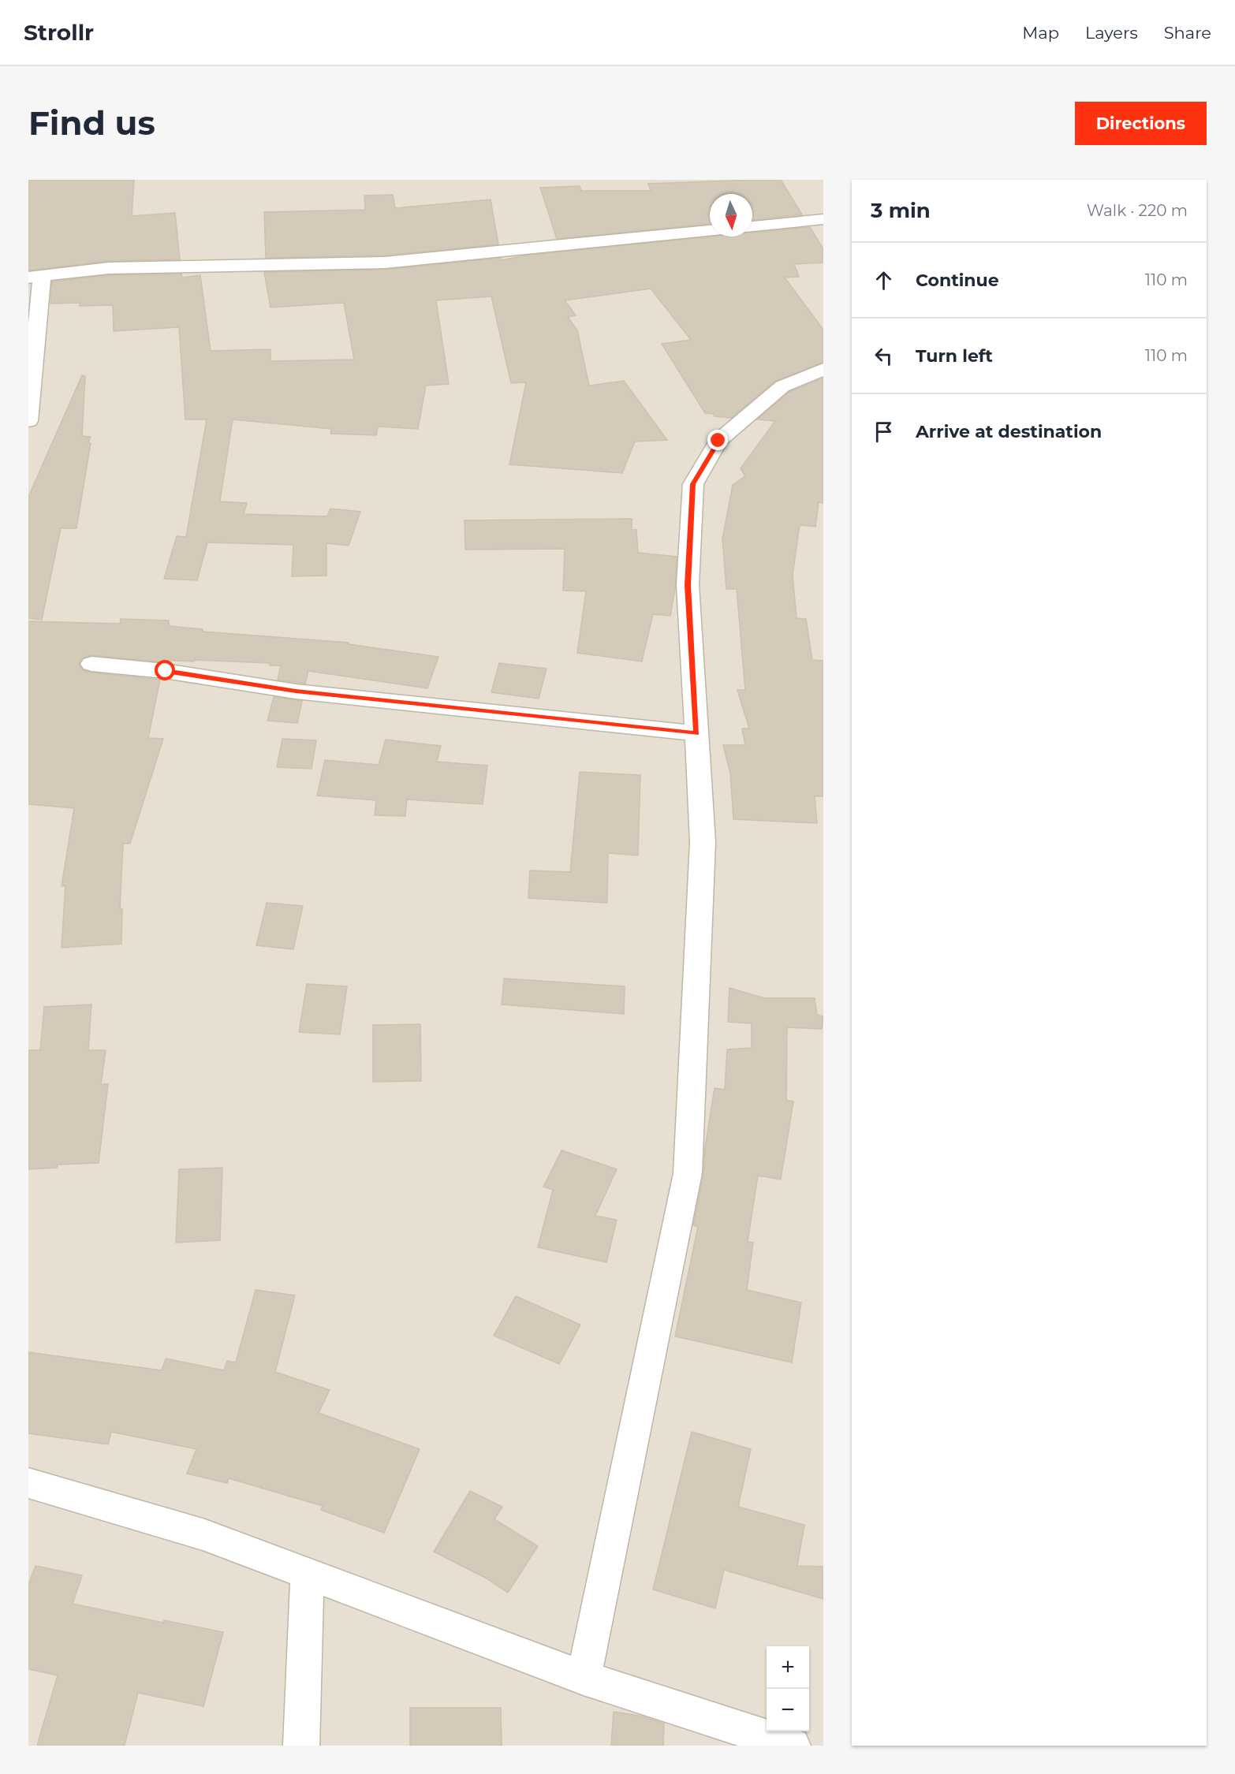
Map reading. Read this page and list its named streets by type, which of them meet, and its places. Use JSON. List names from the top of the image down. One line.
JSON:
{"north":"bottom","page":{"header":"Strollr","nav":["Map","Layers","Share"],"buttons":"Directions","title":"Find us","heading":["3 min","Walk · 220 m"],"list":[["Continue","110 m"],["Turn left","110 m"],"Arrive at destination"],"map_buttons":["+","−"]}}
